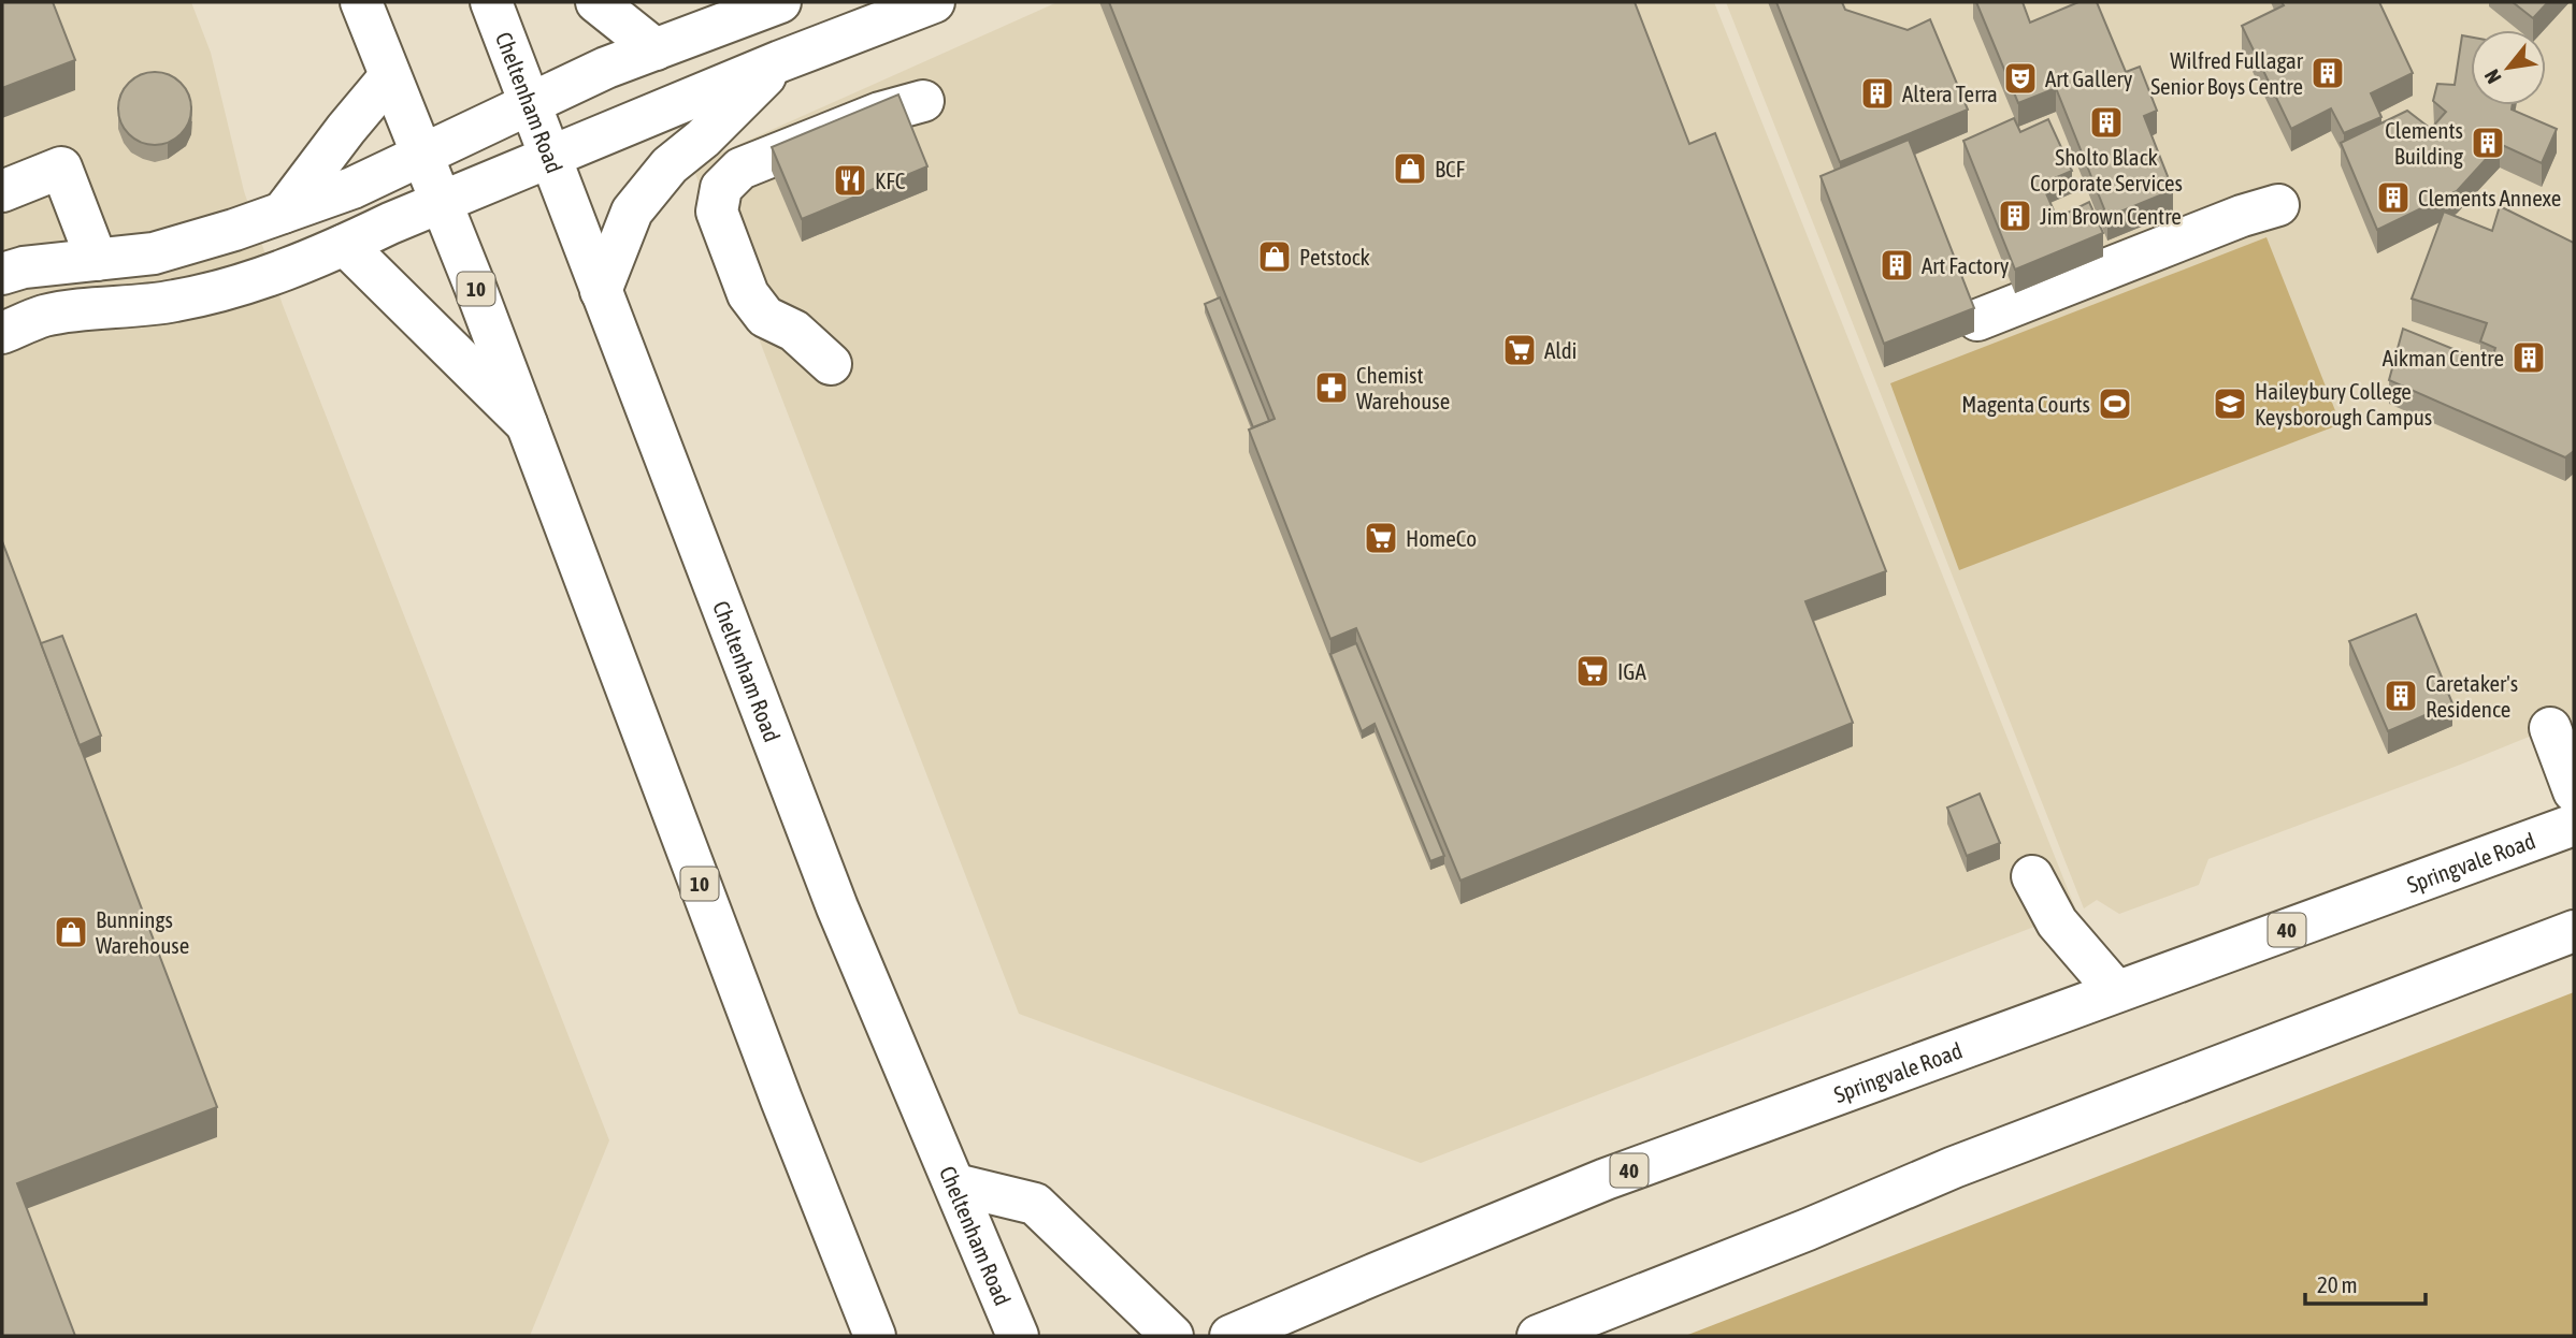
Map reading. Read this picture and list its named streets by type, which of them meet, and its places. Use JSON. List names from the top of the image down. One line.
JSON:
{"streets":{"main road":["Cheltenham Road","10","Springvale Road","40"]},"places":{"building":["Wilfred Fullagar Senior Boys Centre","Altera Terra","Sholto Black Corporate Services","Clements Building","Clements Annexe","Jim Brown Centre","Art Factory","Aikman Centre","Caretaker's Residence"],"theatre":["Art Gallery"],"shop":["BCF","Petstock","Bunnings Warehouse"],"restaurant":["KFC"],"supermarket":["Aldi","HomeCo","IGA"],"pharmacy":["Chemist Warehouse"],"sports":["Magenta Courts"],"school or university":["Haileybury College Keysborough Campus"]},"scale_bar":"20 m","north":"bottom left"}
